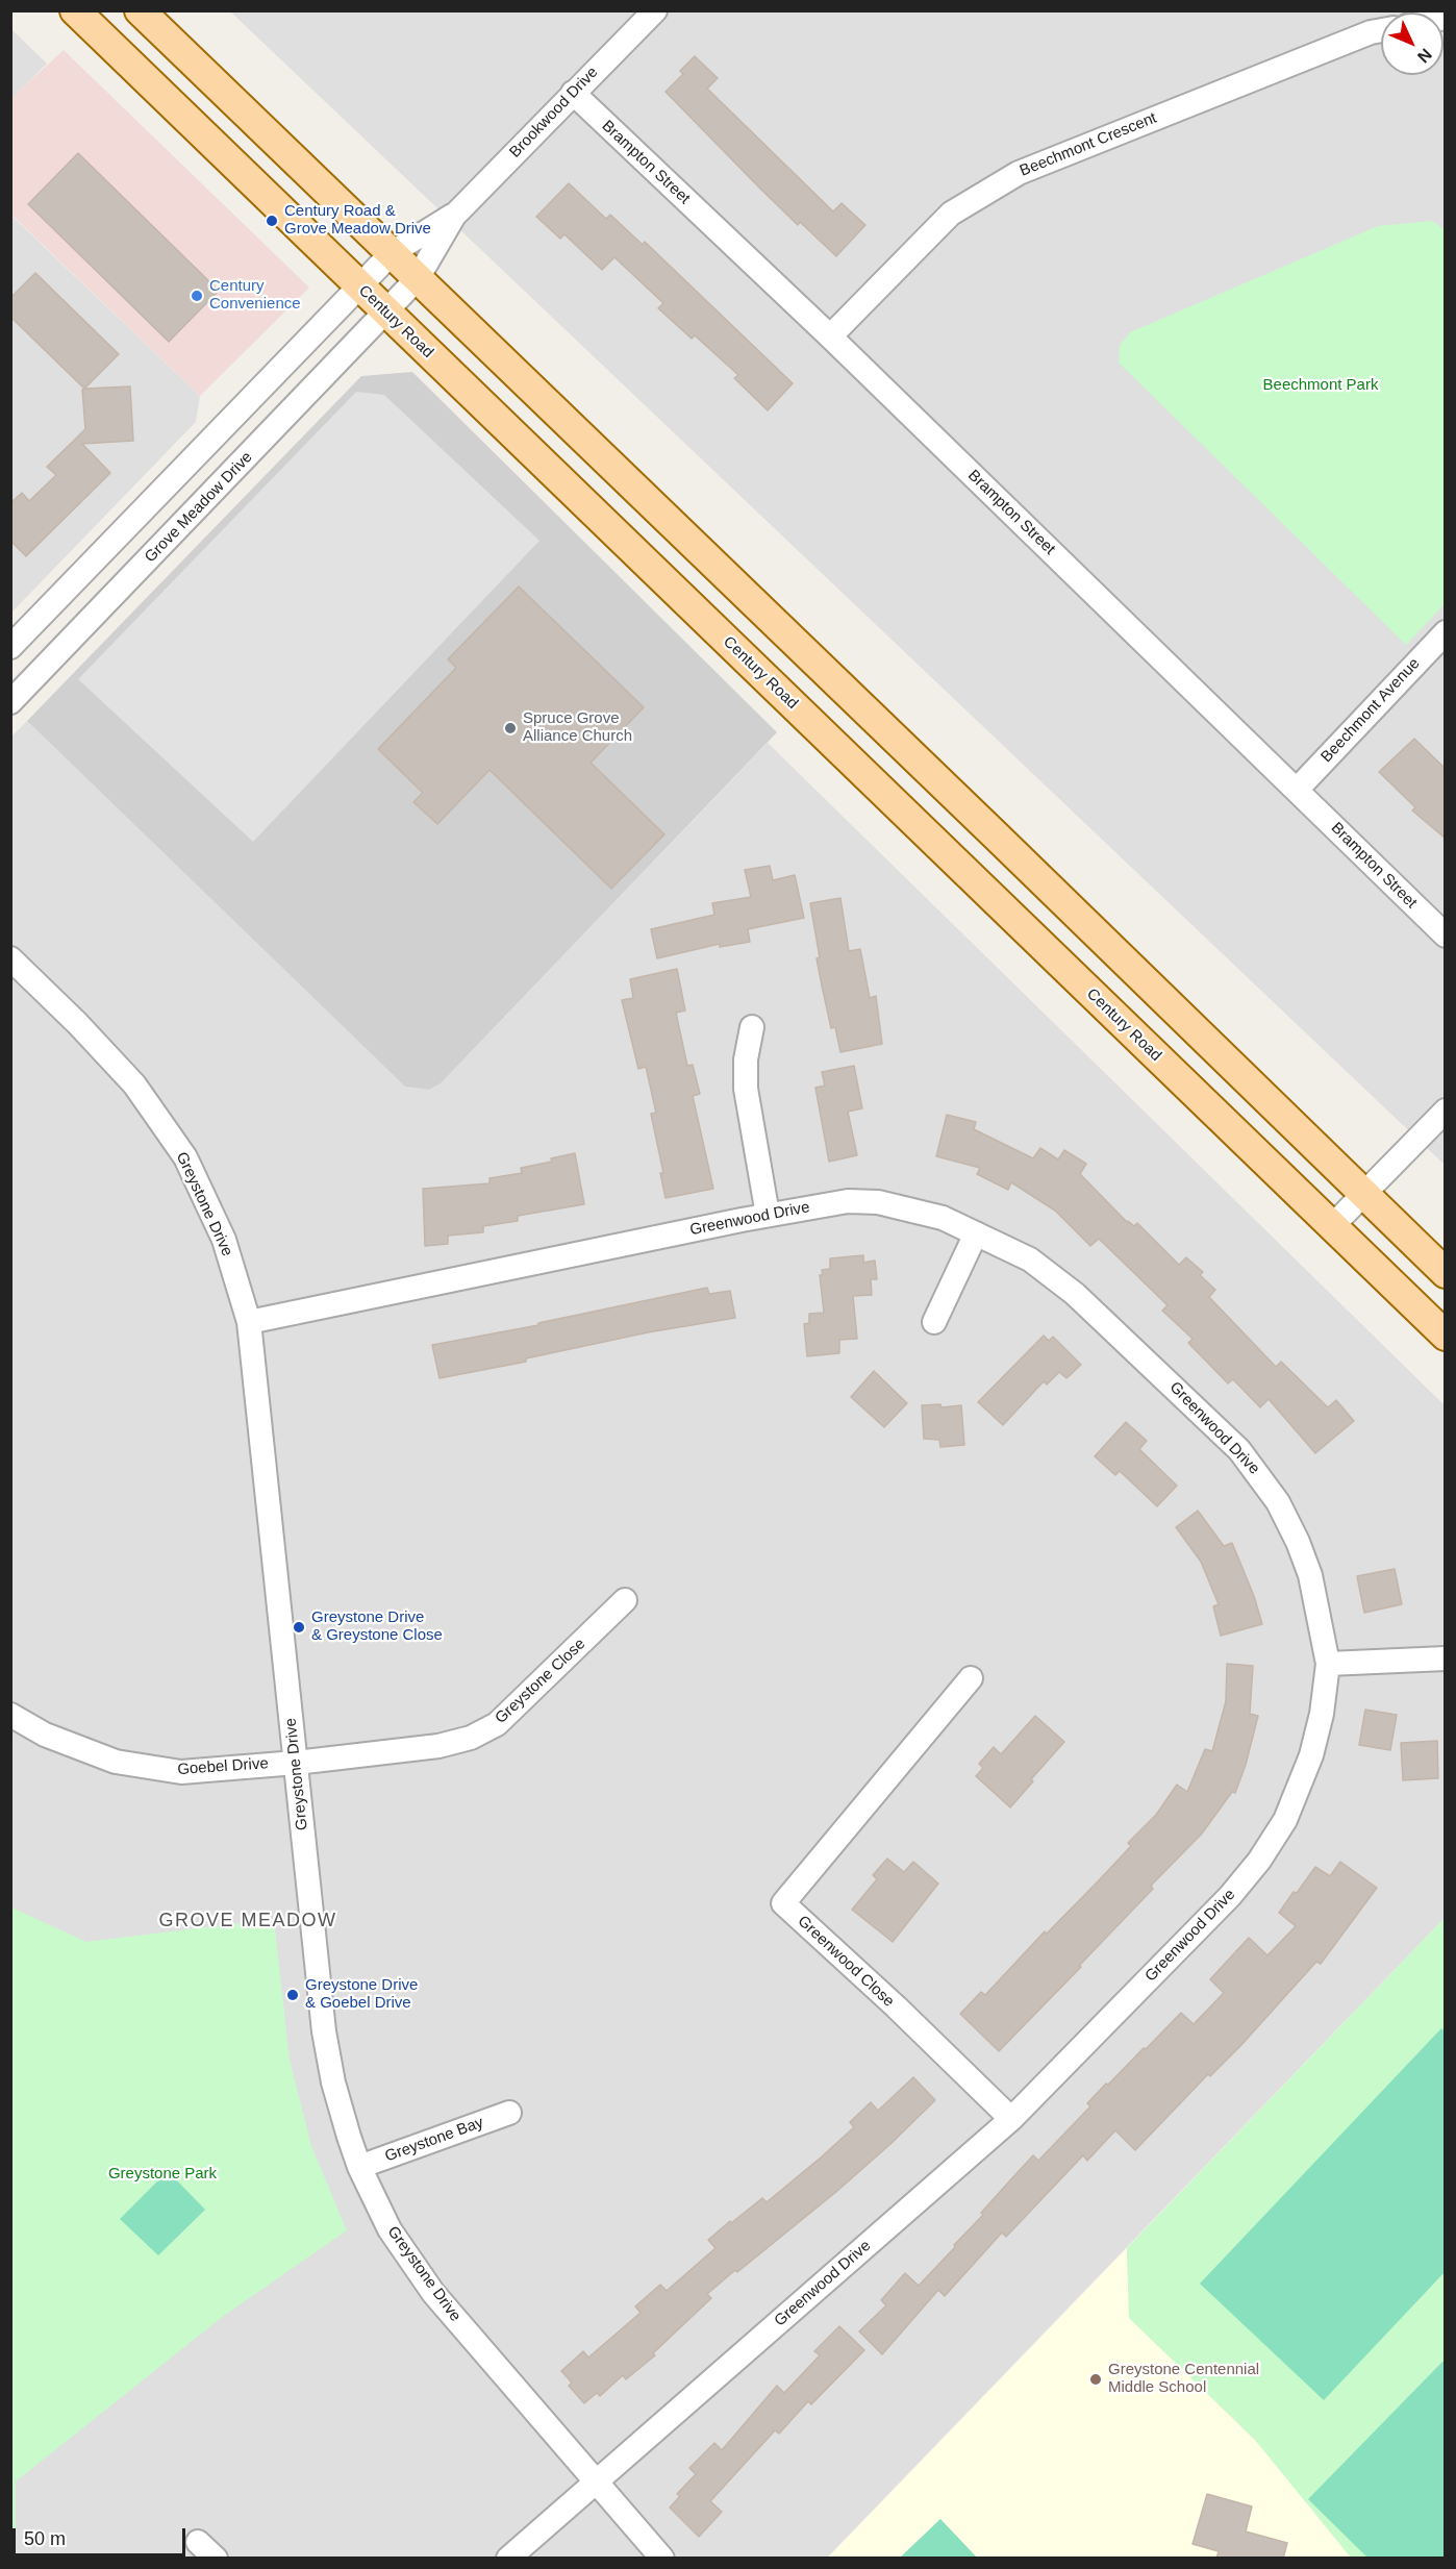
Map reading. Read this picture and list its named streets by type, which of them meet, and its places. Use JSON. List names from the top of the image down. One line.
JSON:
{"streets":{"main road":["Century Road"],"street":["Brookwood Drive","Beechmont Crescent","Brampton Street","Grove Meadow Drive","Beechmont Avenue","Greystone Drive","Greenwood Drive","Greystone Close","Goebel Drive","Greenwood Close","Greystone Bay"]},"crossings":[["Brookwood Drive","Brampton Street"],["Brookwood Drive","Century Road"],["Brookwood Drive","Grove Meadow Drive"],["Beechmont Crescent","Brampton Street"],["Brampton Street","Beechmont Avenue"],["Century Road","Grove Meadow Drive"],["Greystone Drive","Greenwood Drive"],["Greystone Drive","Greystone Close"],["Greystone Drive","Goebel Drive"],["Greystone Drive","Greystone Bay"],["Greenwood Drive","Greenwood Close"],["Greystone Close","Goebel Drive"]],"districts":["GROVE MEADOW"],"parks":["Beechmont Park","Greystone Park"],"places":["Century Road & Grove Meadow Drive","Century Convenience","Spruce Grove Alliance Church","Greystone Drive & Greystone Close","Greystone Drive & Goebel Drive","Greystone Centennial Middle School"],"scale_bar":"50 m","north":"bottom right"}
